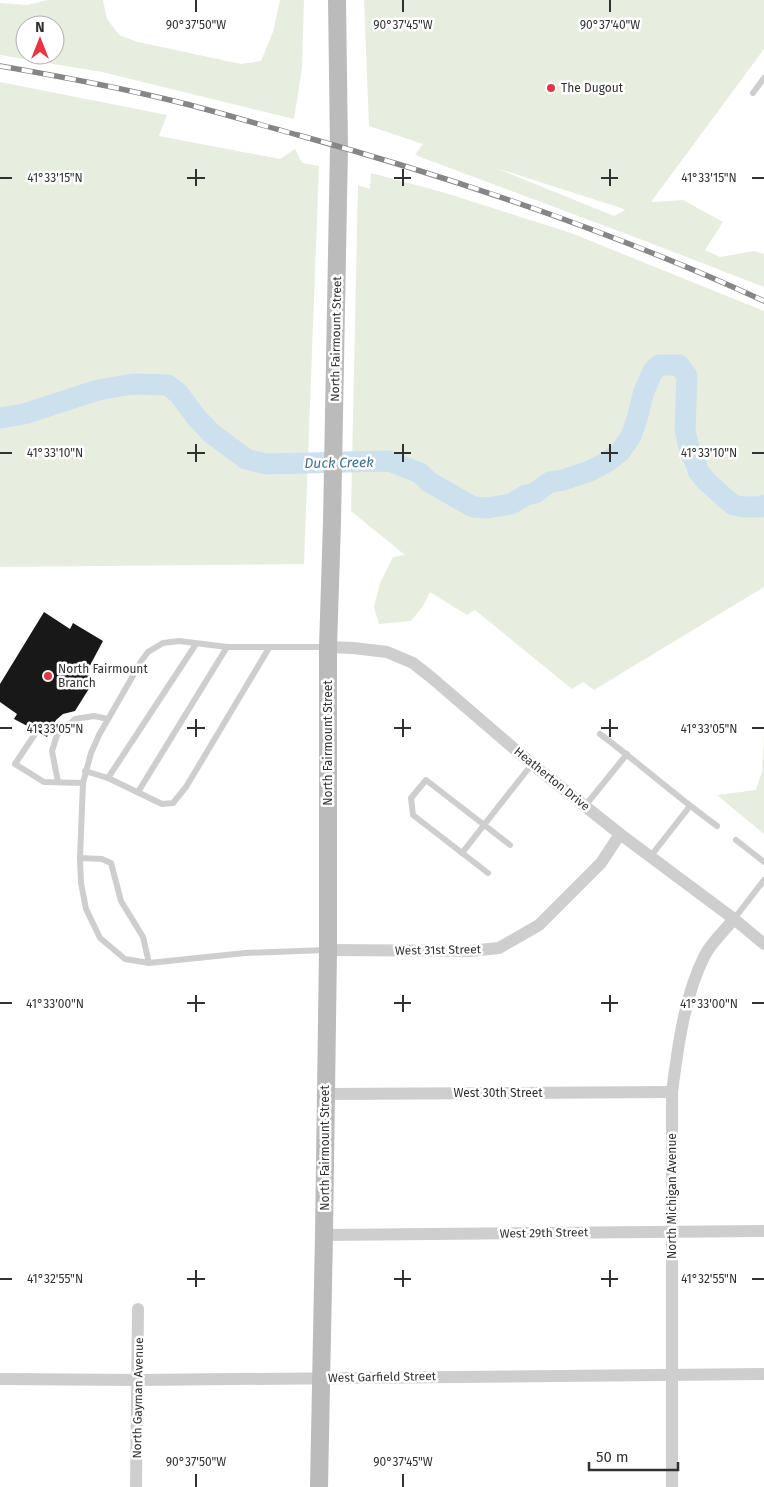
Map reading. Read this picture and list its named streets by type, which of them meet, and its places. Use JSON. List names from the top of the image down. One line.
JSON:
{"streets":{"street":["North Fairmount Street","Heatherton Drive","West 31st Street","West 30th Street","North Michigan Avenue","West 29th Street","West Garfield Street","North Gayman Avenue"]},"crossings":[["North Fairmount Street","Heatherton Drive"],["North Fairmount Street","West 31st Street"],["North Fairmount Street","West 30th Street"],["North Fairmount Street","West 29th Street"],["North Fairmount Street","West Garfield Street"],["Heatherton Drive","West 31st Street"],["Heatherton Drive","North Michigan Avenue"],["West 30th Street","North Michigan Avenue"],["North Michigan Avenue","West 29th Street"],["North Michigan Avenue","West Garfield Street"],["West Garfield Street","North Gayman Avenue"]],"water":["Duck Creek"],"places":["The Dugout","North Fairmount Branch"],"scale_bar":"50 m","north":"top","coordinates":["90°37'50\"W","90°37'45\"W","90°37'40\"W","41°33'15\"N","41°33'10\"N","41°33'05\"N","41°33'00\"N","41°32'55\"N"]}
